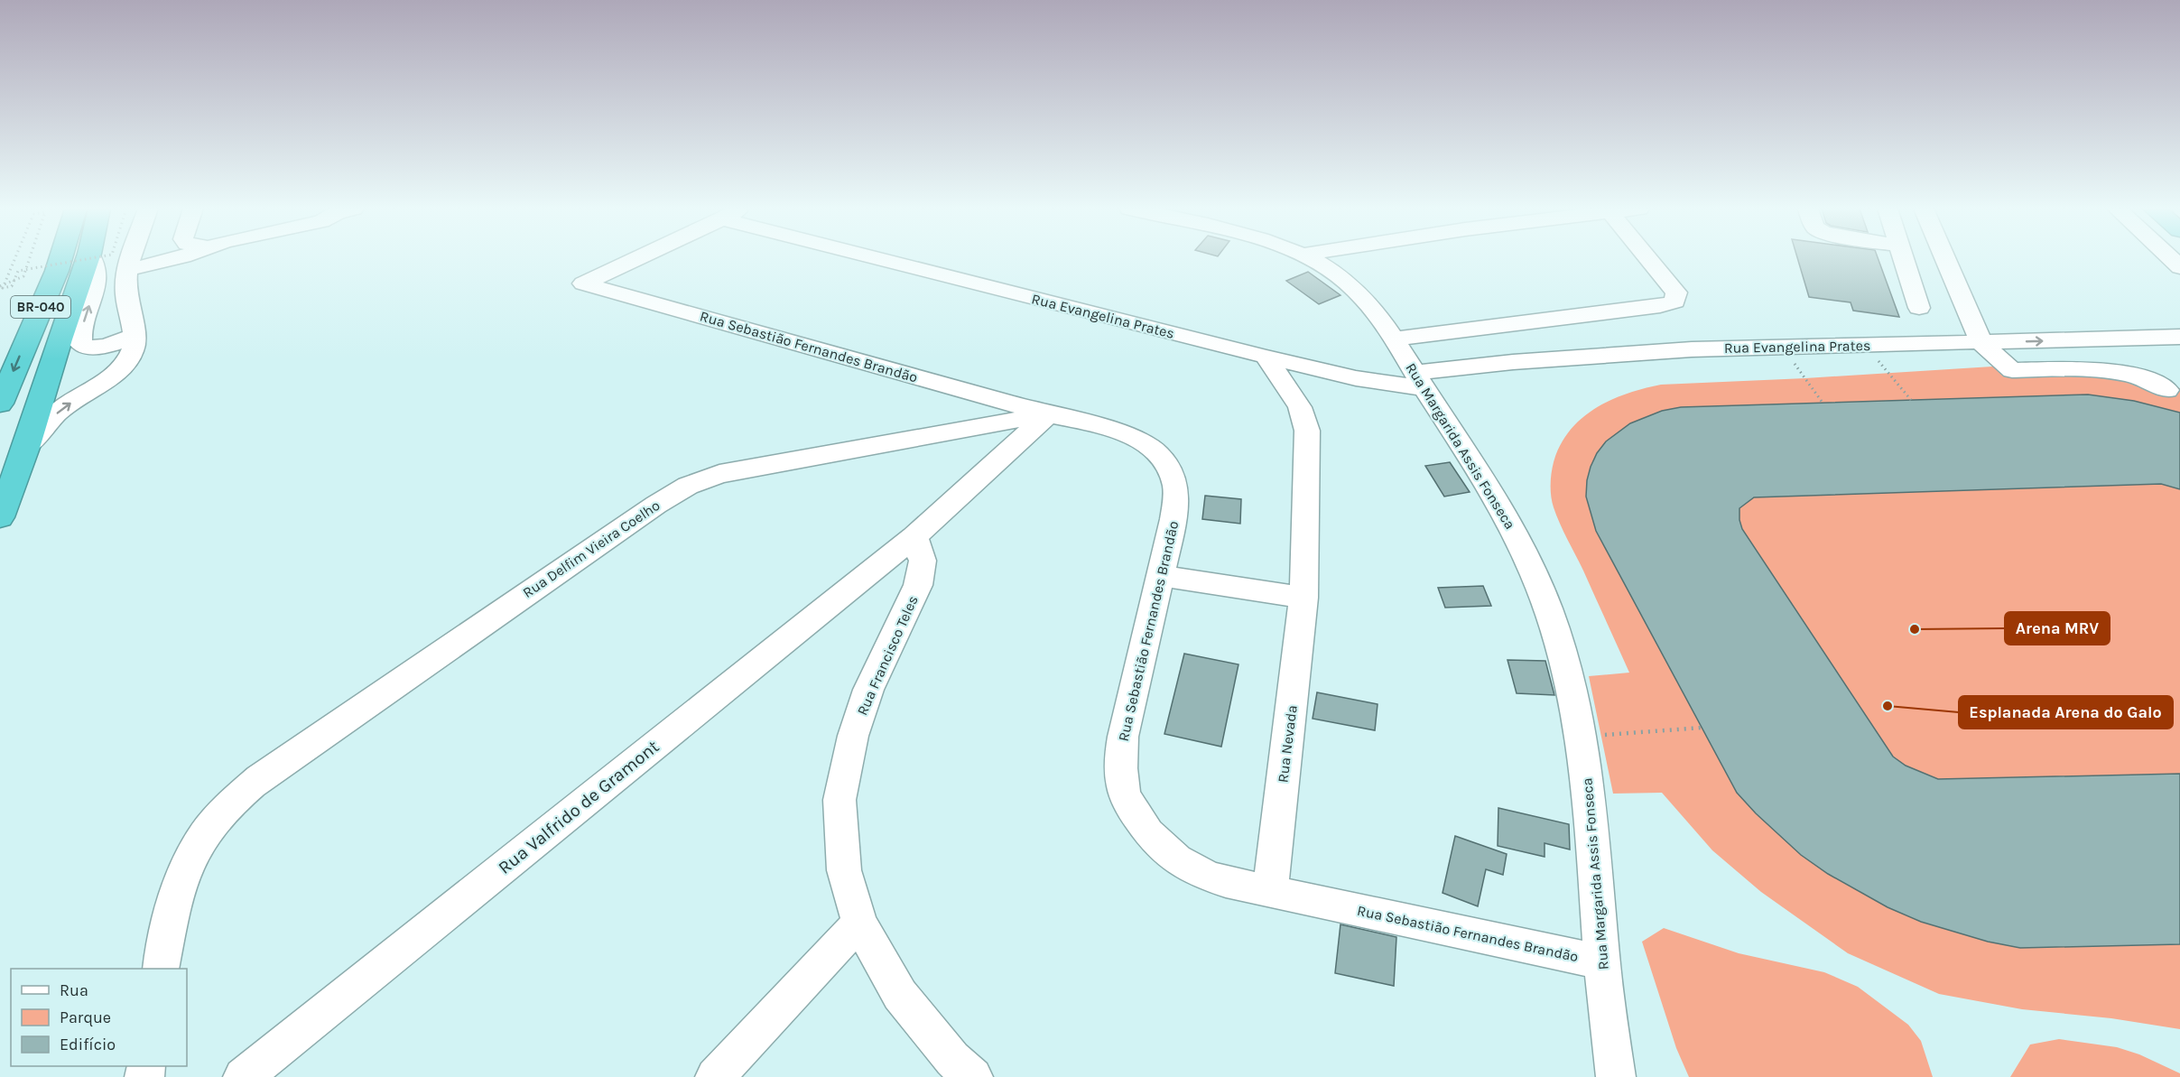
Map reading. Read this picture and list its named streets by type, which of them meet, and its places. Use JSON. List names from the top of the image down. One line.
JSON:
{"streets":{"highway":["BR-040"],"street":["Rua Evangelina Prates","Rua Sebastião Fernandes Brandão","Rua Margarida Assis Fonseca","Rua Delfim Vieira Coelho","Rua Francisco Teles","Rua Nevada","Rua Valfrido de Gramont"]},"crossings":[["Rua Evangelina Prates","Rua Margarida Assis Fonseca"],["Rua Evangelina Prates","Rua Nevada"],["Rua Sebastião Fernandes Brandão","Rua Margarida Assis Fonseca"],["Rua Sebastião Fernandes Brandão","Rua Delfim Vieira Coelho"],["Rua Sebastião Fernandes Brandão","Rua Nevada"],["Rua Francisco Teles","Rua Valfrido de Gramont"]],"places":["Arena MRV","Esplanada Arena do Galo"],"legend":["Rua","Parque","Edifício"]}
